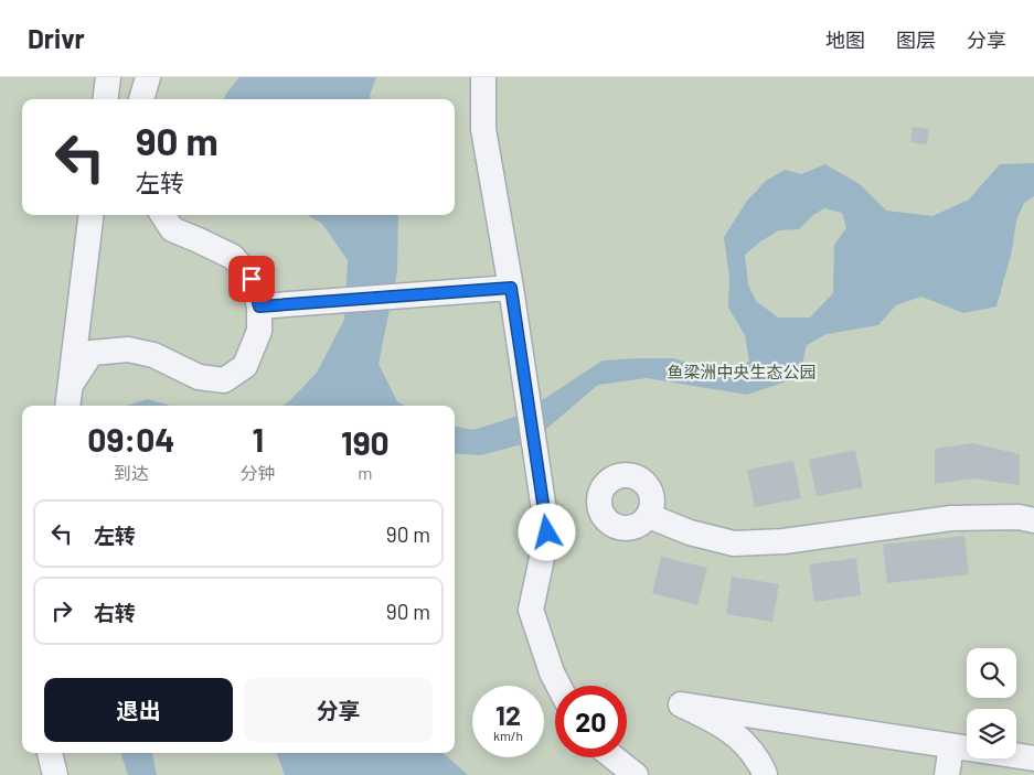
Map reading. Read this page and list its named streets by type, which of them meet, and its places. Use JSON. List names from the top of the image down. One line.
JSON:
{"parks":["鱼梁洲中央生态公园"],"page":{"header":"Drivr","nav":["地图","图层","分享"],"turn":["90 m","左转"],"eta":["09:04","到达","1","分钟","190","m"],"list":[{"name":"左转","value":"90 m"},{"name":"右转","value":"90 m"}],"buttons":["退出","分享"],"speed":"12 km/h","limit":"20"}}
